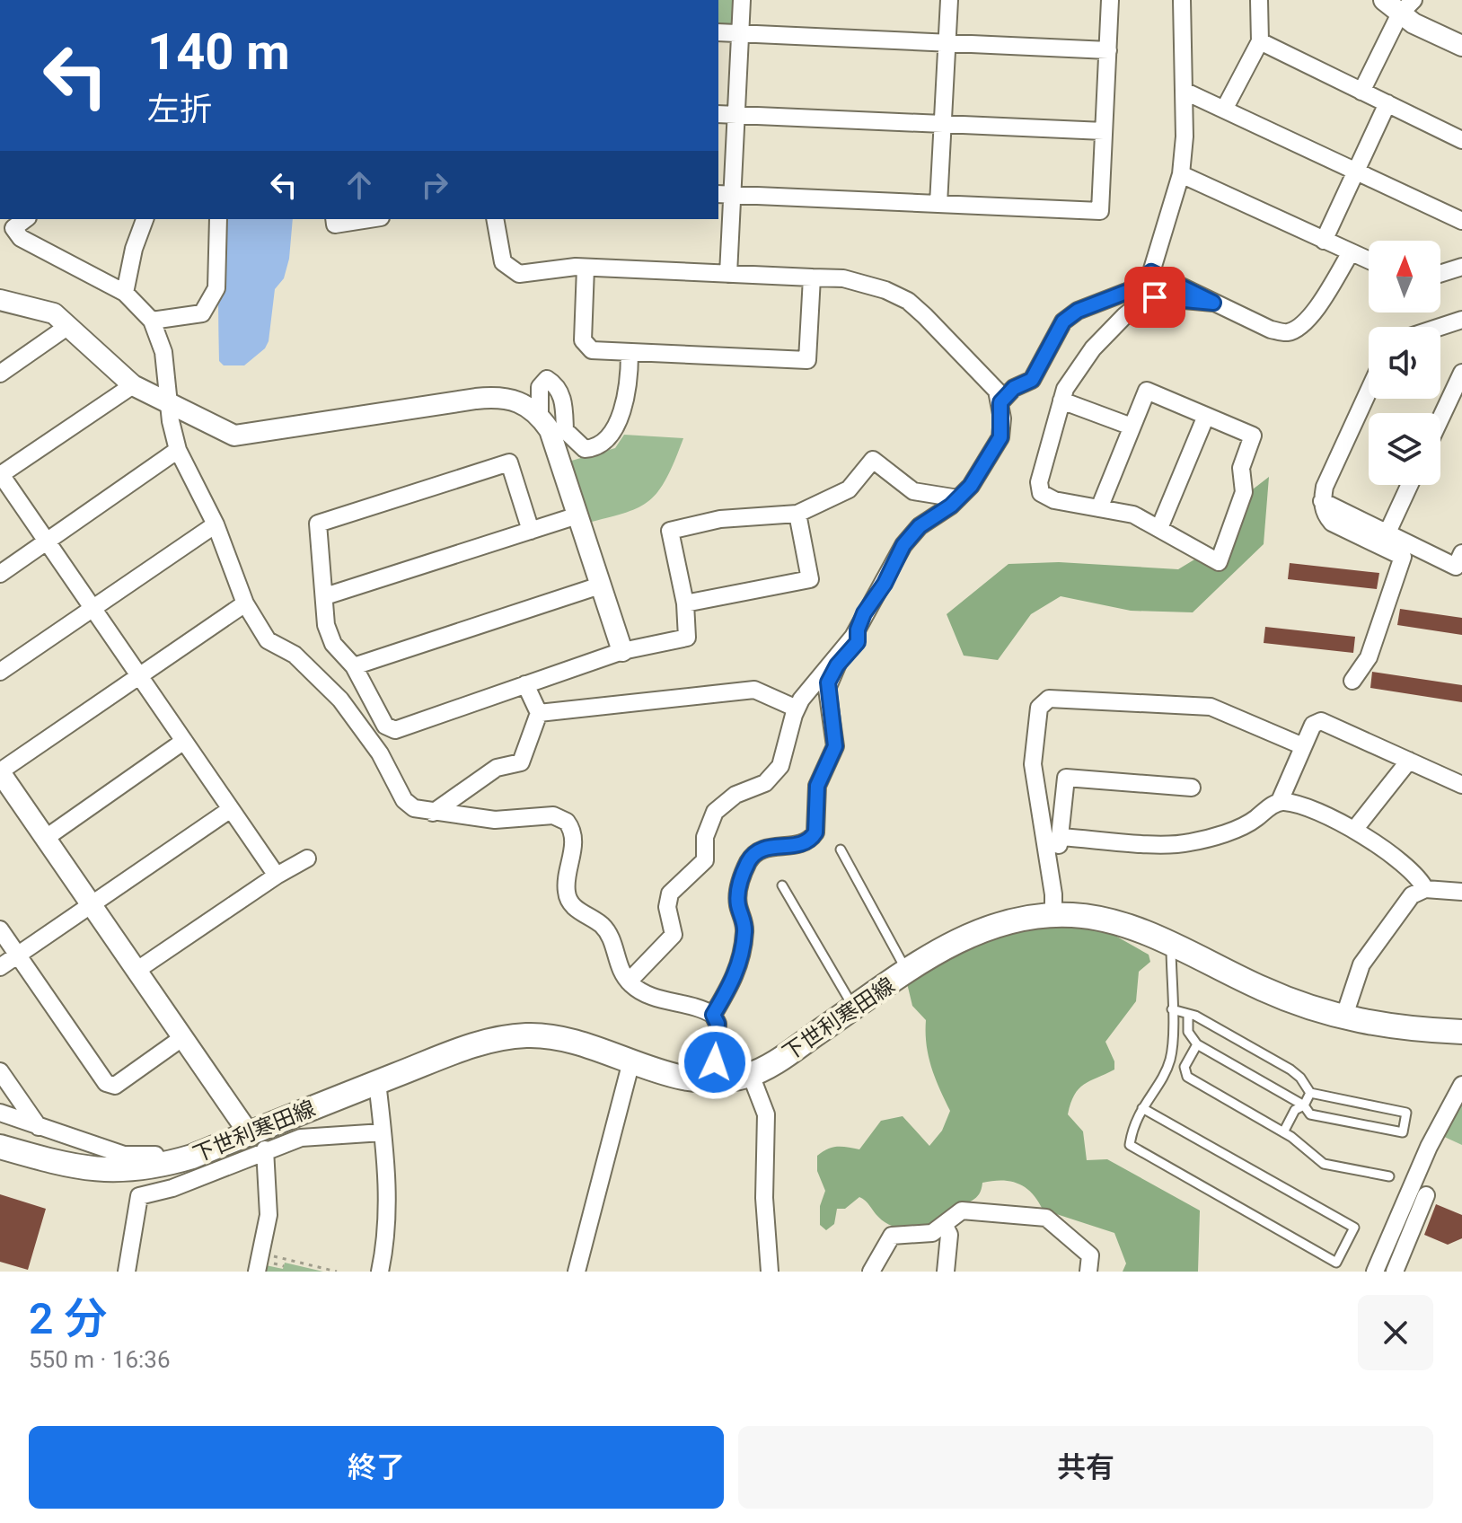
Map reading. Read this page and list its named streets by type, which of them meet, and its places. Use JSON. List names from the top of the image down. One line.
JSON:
{"streets":{"main road":["下世利寒田線"]},"north":"top","page":{"turn":["140 m","左折"],"heading":["2 分","550 m · 16:36"],"buttons":["終了","共有"]}}
